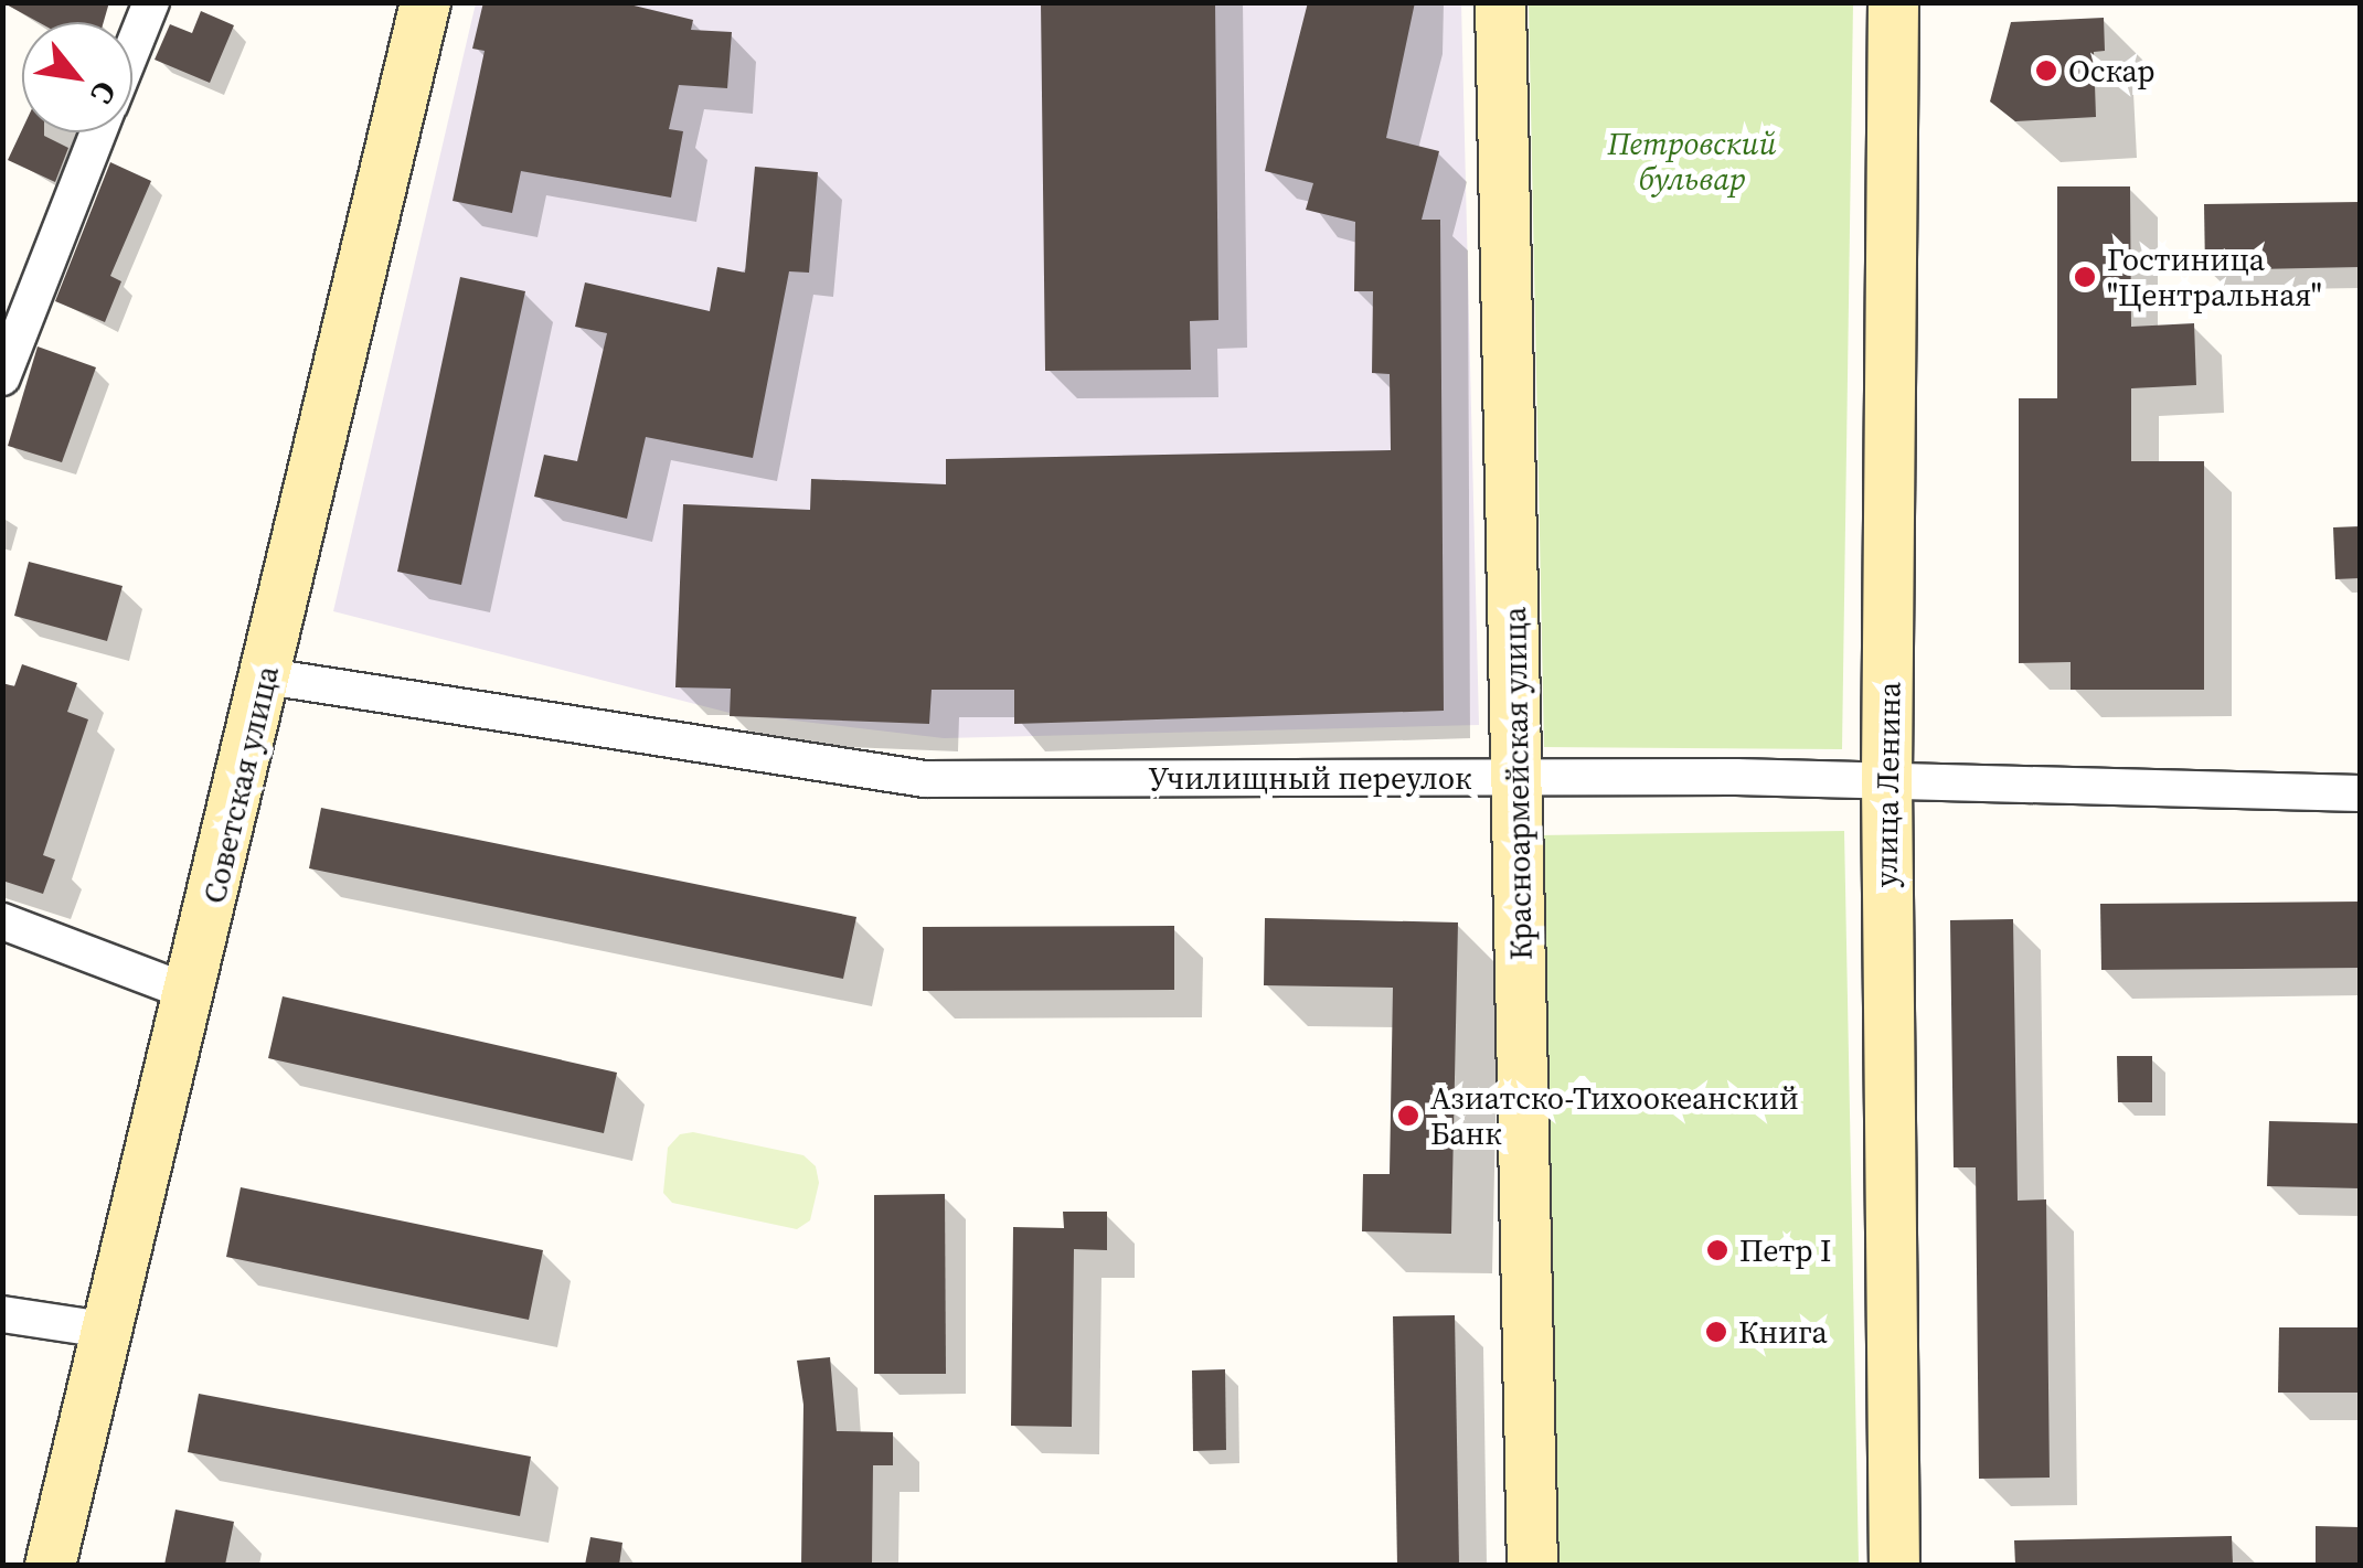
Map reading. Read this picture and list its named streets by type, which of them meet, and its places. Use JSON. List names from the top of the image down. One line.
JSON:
{"streets":{"main road":["Красноармейская улица","Советская улица","улица Ленина"],"street":["Училищный переулок"]},"crossings":[["Училищный переулок","Красноармейская улица"],["Училищный переулок","Советская улица"],["Училищный переулок","улица Ленина"]],"parks":["Петровский бульвар"],"places":["Оскар","Гостиница \"Центральная\"","Азиатско-Тихоокеанский Банк","Петр I","Книга"],"north":"bottom right"}
